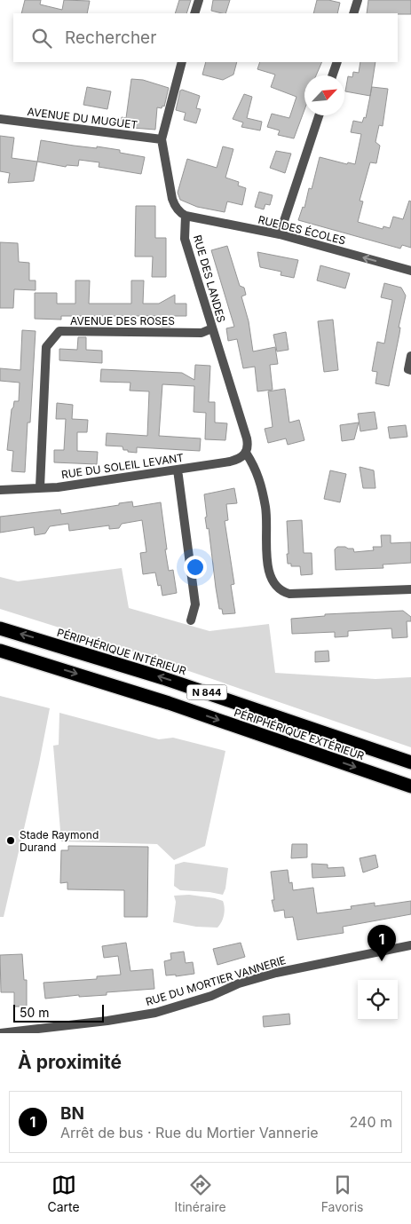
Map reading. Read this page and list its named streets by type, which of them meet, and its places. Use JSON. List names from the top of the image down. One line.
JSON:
{"streets":{"highway":["PÉRIPHÉRIQUE INTÉRIEUR","N 844","PÉRIPHÉRIQUE EXTÉRIEUR"],"street":["AVENUE DU MUGUET","RUE DES ÉCOLES","RUE DES LANDES","AVENUE DES ROSES","RUE DU SOLEIL LEVANT","RUE DU MORTIER VANNERIE"]},"crossings":[["RUE DES ÉCOLES","RUE DES LANDES"],["RUE DES LANDES","AVENUE DES ROSES"],["RUE DES LANDES","RUE DU SOLEIL LEVANT"],["AVENUE DES ROSES","RUE DU SOLEIL LEVANT"]],"one_way":["RUE DES ÉCOLES","PÉRIPHÉRIQUE INTÉRIEUR","PÉRIPHÉRIQUE EXTÉRIEUR"],"places":["Stade Raymond Durand"],"scale_bar":"50 m","north":"top right","page":{"search":"Rechercher","pins":"1","scale":"50 m","heading":"À proximité","list":[{"mark":"1","name":"BN","note":"Arrêt de bus · Rue du Mortier Vannerie","value":"240 m"}],"nav":["Carte","Itinéraire","Favoris"]}}
